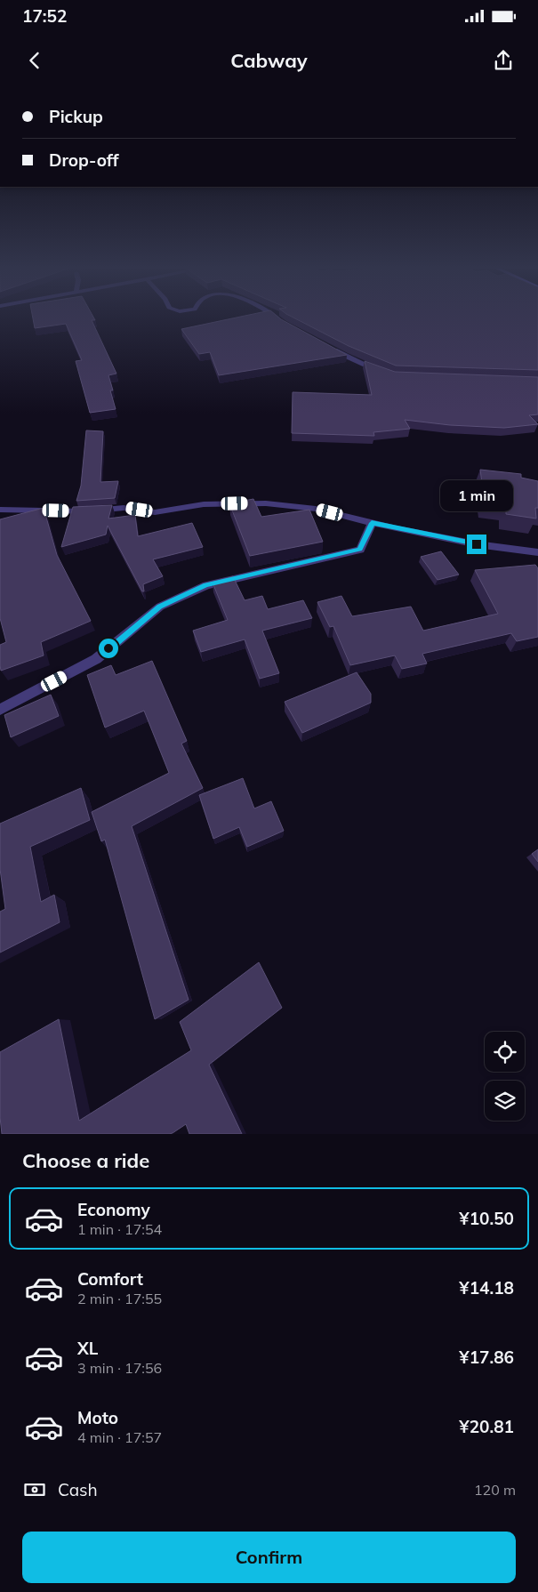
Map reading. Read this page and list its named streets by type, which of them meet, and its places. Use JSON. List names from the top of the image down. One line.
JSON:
{"page":{"status":"17:52","header":"Cabway","banner":["Pickup","Drop-off"],"bubble":"1 min","heading":"Choose a ride","list":[{"name":"Economy","note":"1 min · 17:54","value":"¥10.50"},{"name":"Comfort","note":"2 min · 17:55","value":"¥14.18"},{"name":"XL","note":"3 min · 17:56","value":"¥17.86"},{"name":"Moto","note":"4 min · 17:57","value":"¥20.81"}],"pay":["Cash","120 m"],"buttons":"Confirm"}}
